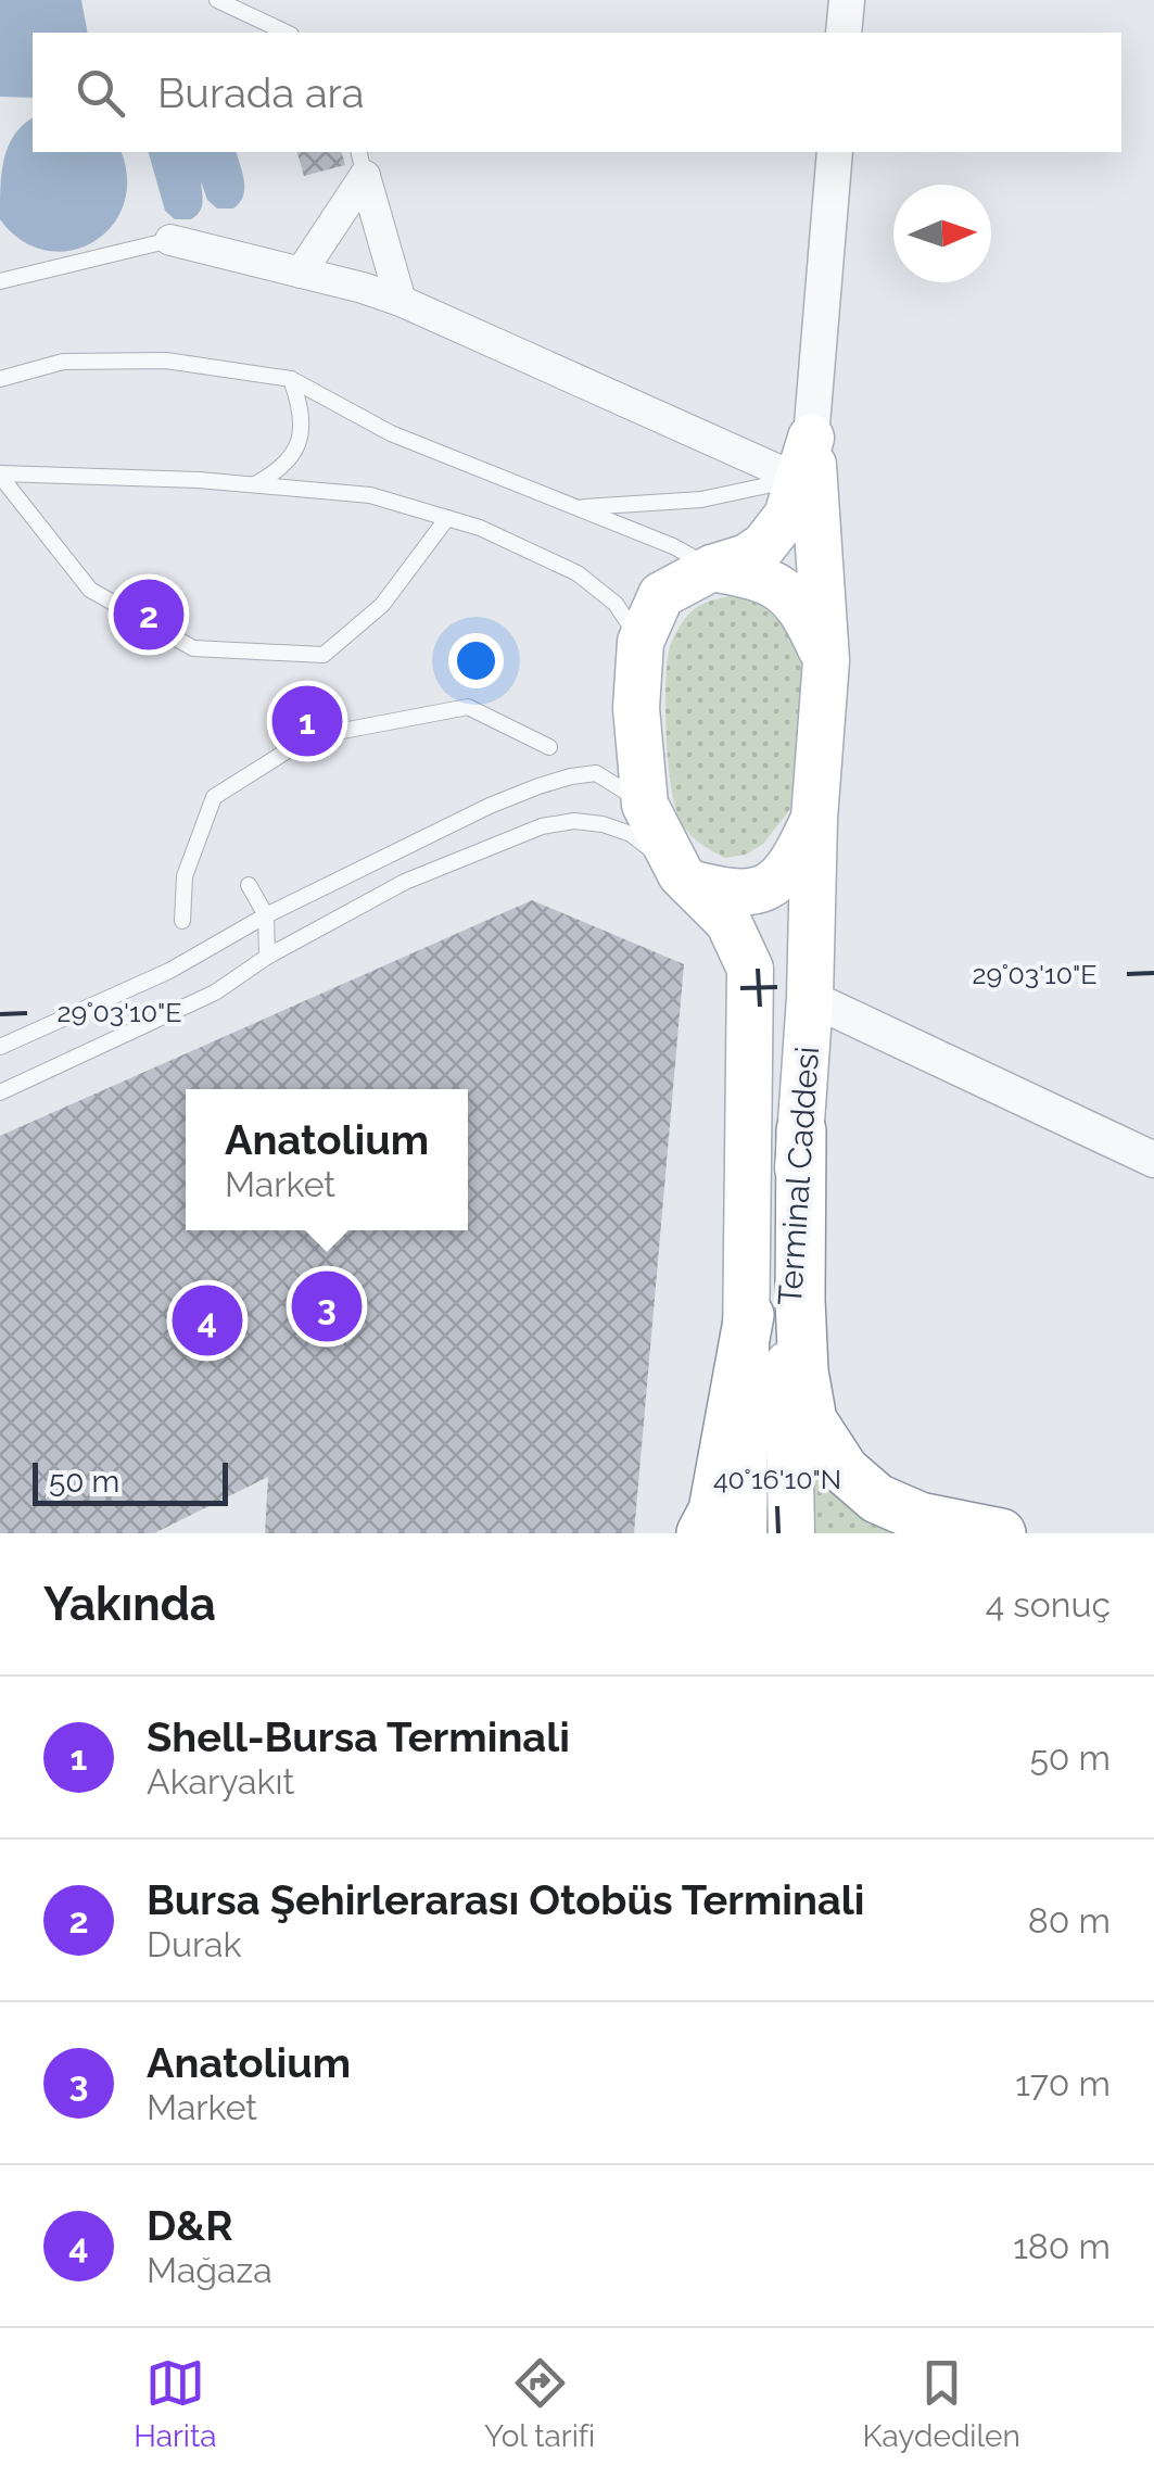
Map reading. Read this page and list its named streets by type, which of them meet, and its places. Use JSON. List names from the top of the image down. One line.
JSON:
{"streets":{"main road":["Terminal Caddesi"]},"scale_bar":"50 m","north":"right","page":{"search":"Burada ara","pins":["2","1","3","4"],"popup":["Anatolium","Market"],"scale":"50 m","heading":["Yakında","4 sonuç"],"list":[{"mark":"1","name":"Shell-Bursa Terminali","note":"Akaryakıt","value":"50 m"},{"mark":"2","name":"Bursa Şehirlerarası Otobüs Terminali","note":"Durak","value":"80 m"},{"mark":"3","name":"Anatolium","note":"Market","value":"170 m"},{"mark":"4","name":"D&R","note":"Mağaza","value":"180 m"}],"nav":["Harita","Yol tarifi","Kaydedilen"]},"coordinates":["29°03'10\"E","40°16'10\"N"]}
